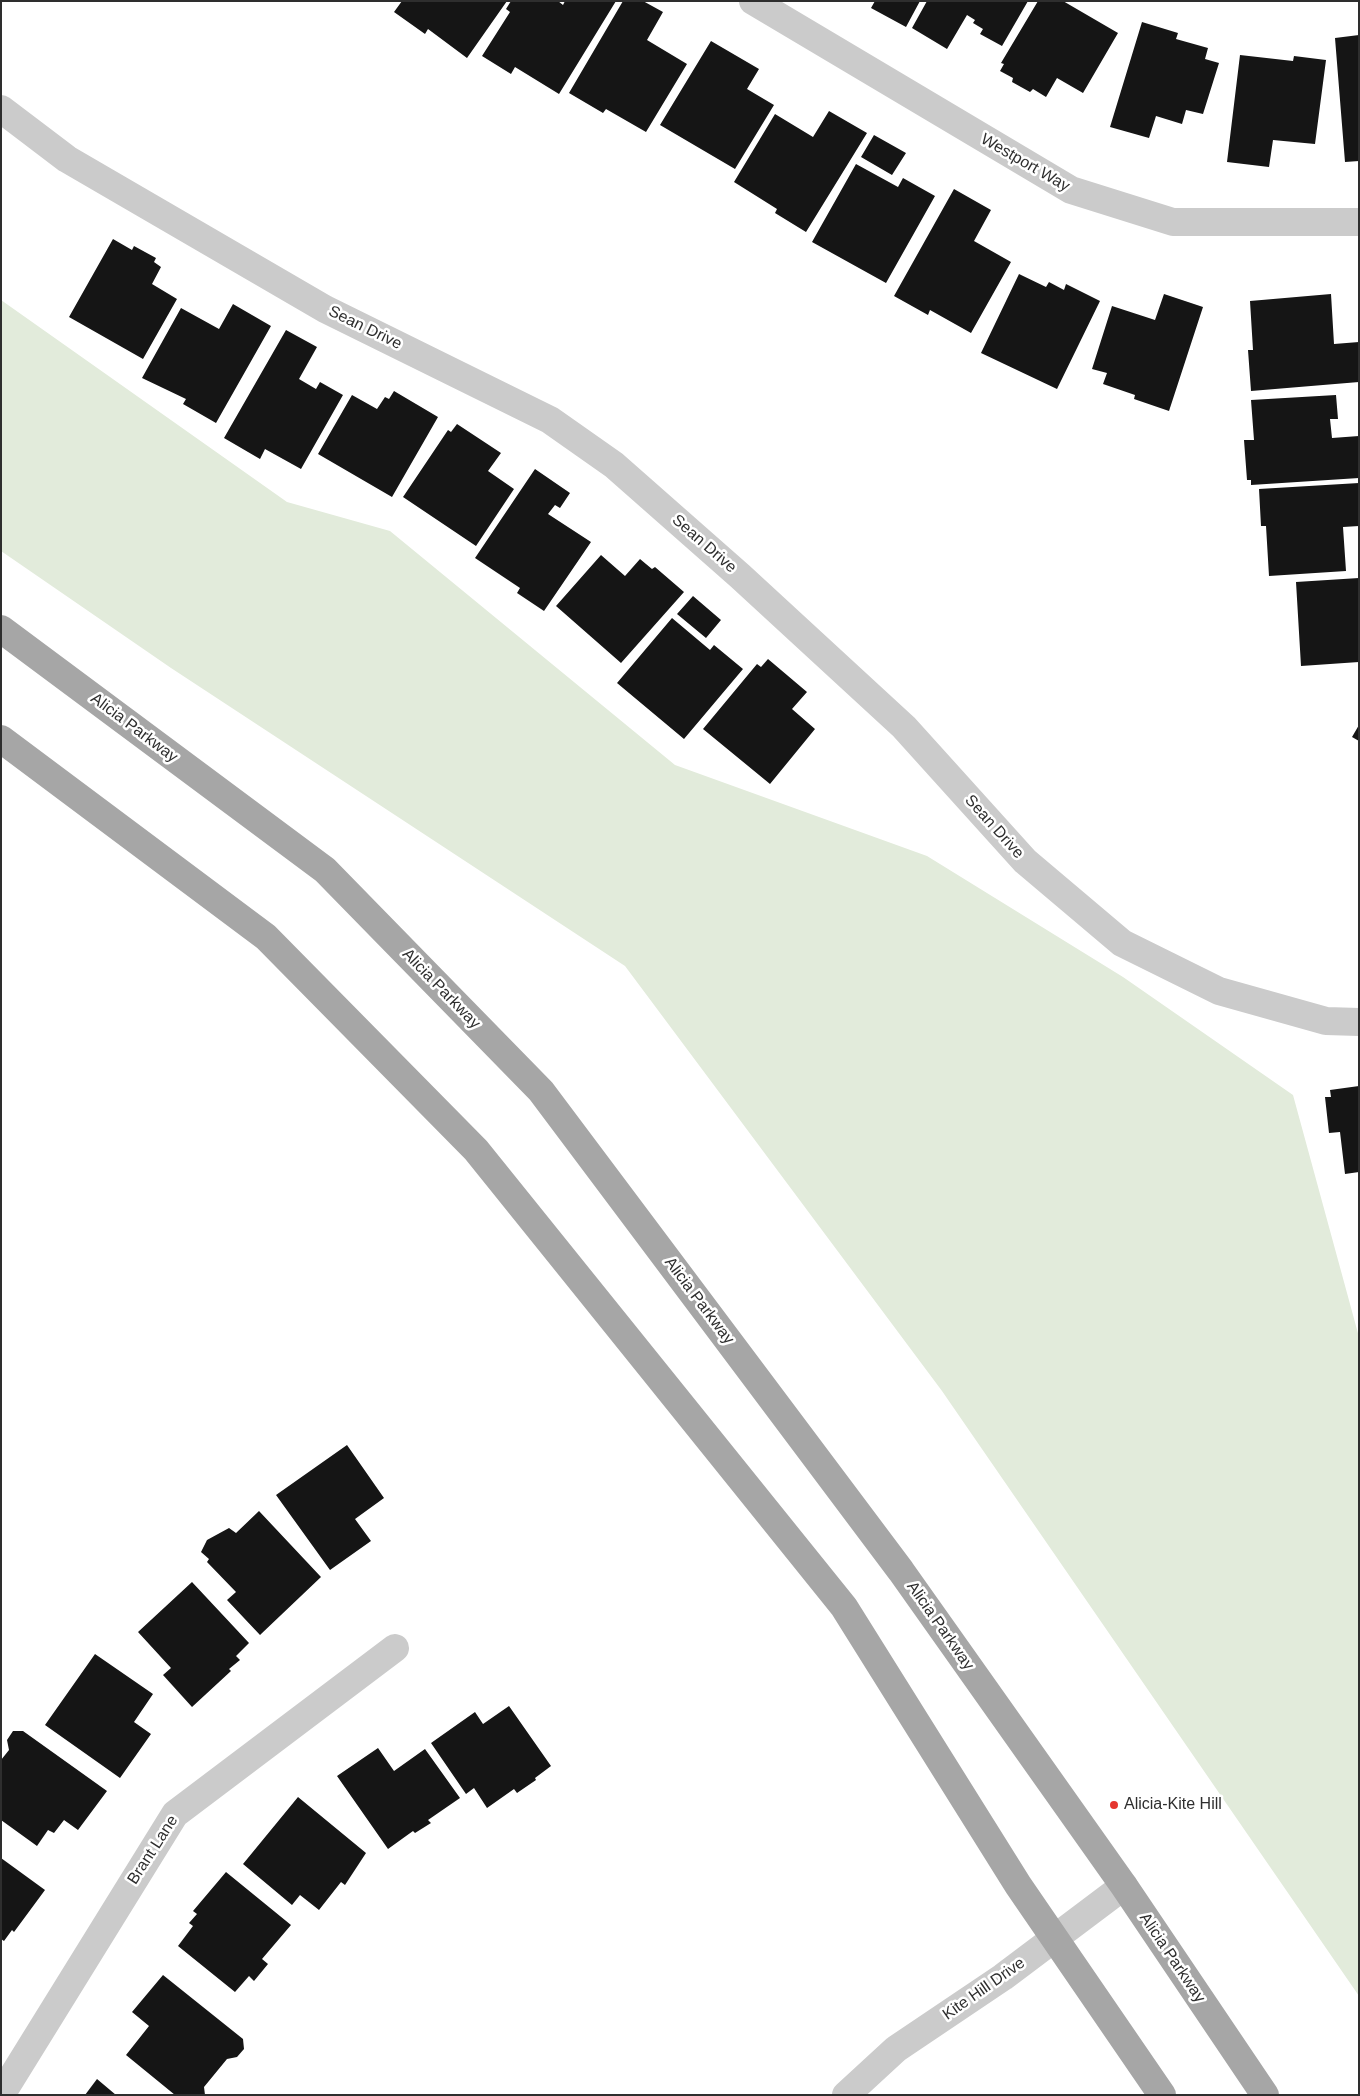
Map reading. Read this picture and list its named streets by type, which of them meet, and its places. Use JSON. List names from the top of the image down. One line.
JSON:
{"streets":{"main road":["Alicia Parkway"],"street":["Westport Way","Sean Drive","Brant Lane","Kite Hill Drive"]},"crossings":[["Alicia Parkway","Kite Hill Drive"]],"places":["Alicia-Kite Hill"]}
